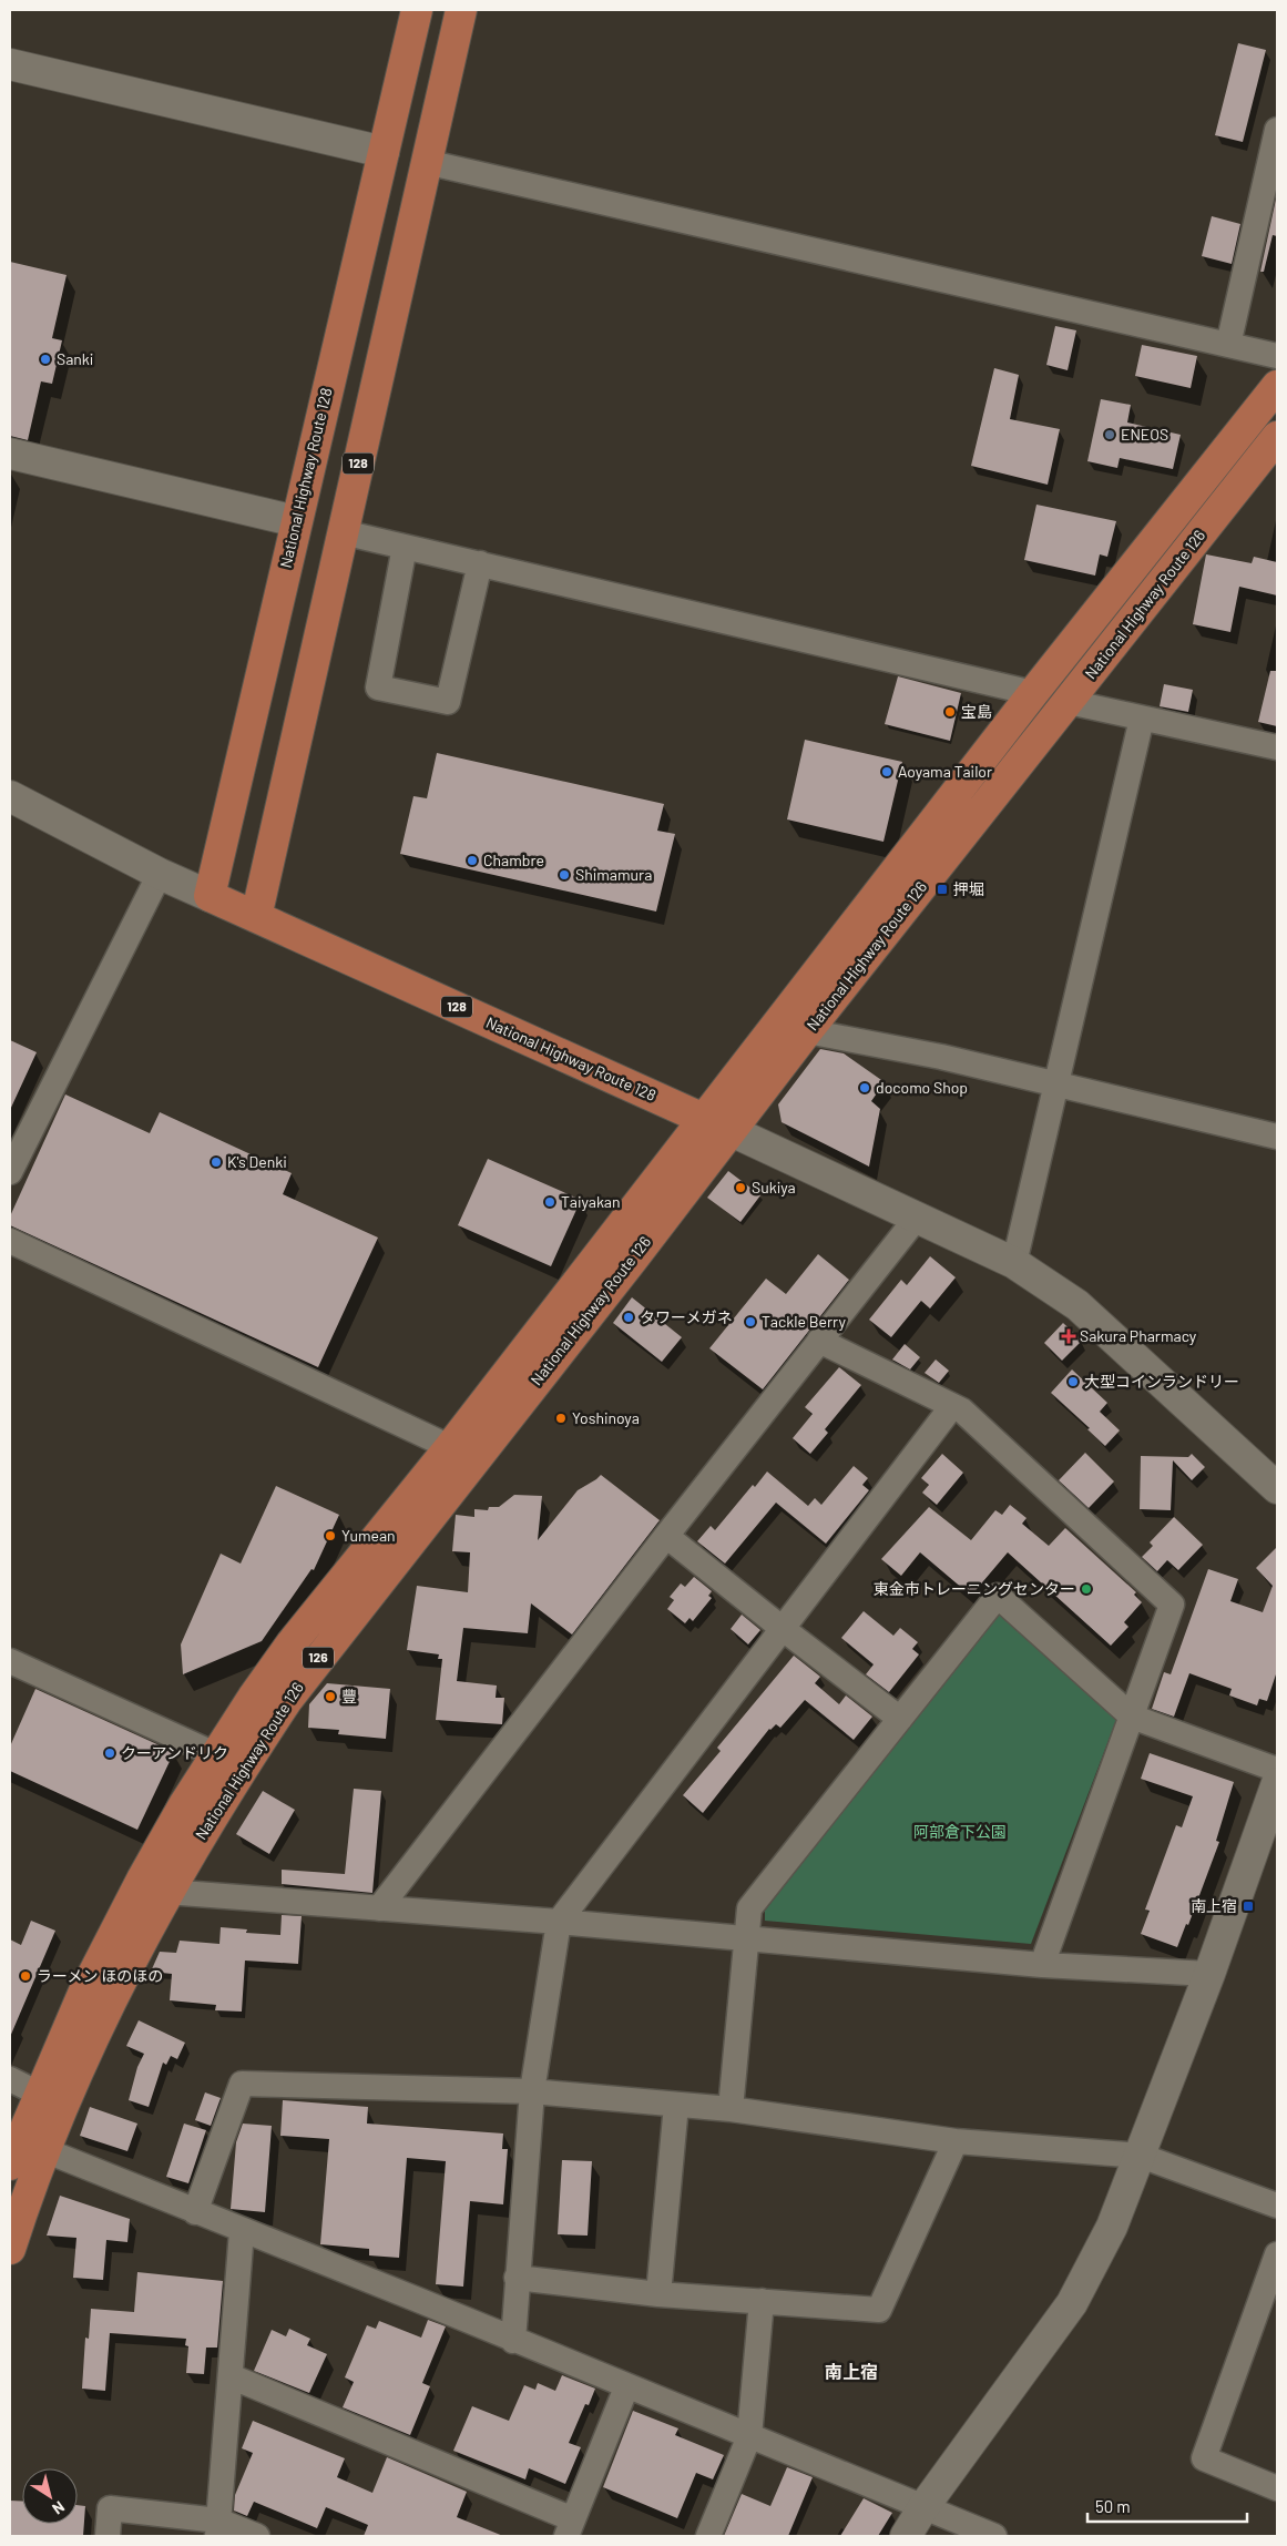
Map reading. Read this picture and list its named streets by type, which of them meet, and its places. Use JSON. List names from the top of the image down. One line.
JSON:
{"streets":{"highway":["128","National Highway Route 128","National Highway Route 126","126"]},"crossings":[["128","National Highway Route 128"],["128","National Highway Route 126"],["National Highway Route 128","National Highway Route 126"]],"districts":["南上宿"],"parks":["阿部倉下公園"],"places":{"other":["Sanki","ENEOS","宝島","Aoyama Tailor","Chambre","Shimamura","docomo Shop","K's Denki","Sukiya","Taiyakan","タワーメガネ","Tackle Berry","大型コインランドリー","Yoshinoya","Yumean","東金市トレーニングセンター","豐","クーアンドリク","ラーメン ほのほの"],"transit":["押堀","南上宿"],"health":["Sakura Pharmacy"]},"scale_bar":"50 m","north":"bottom right"}
